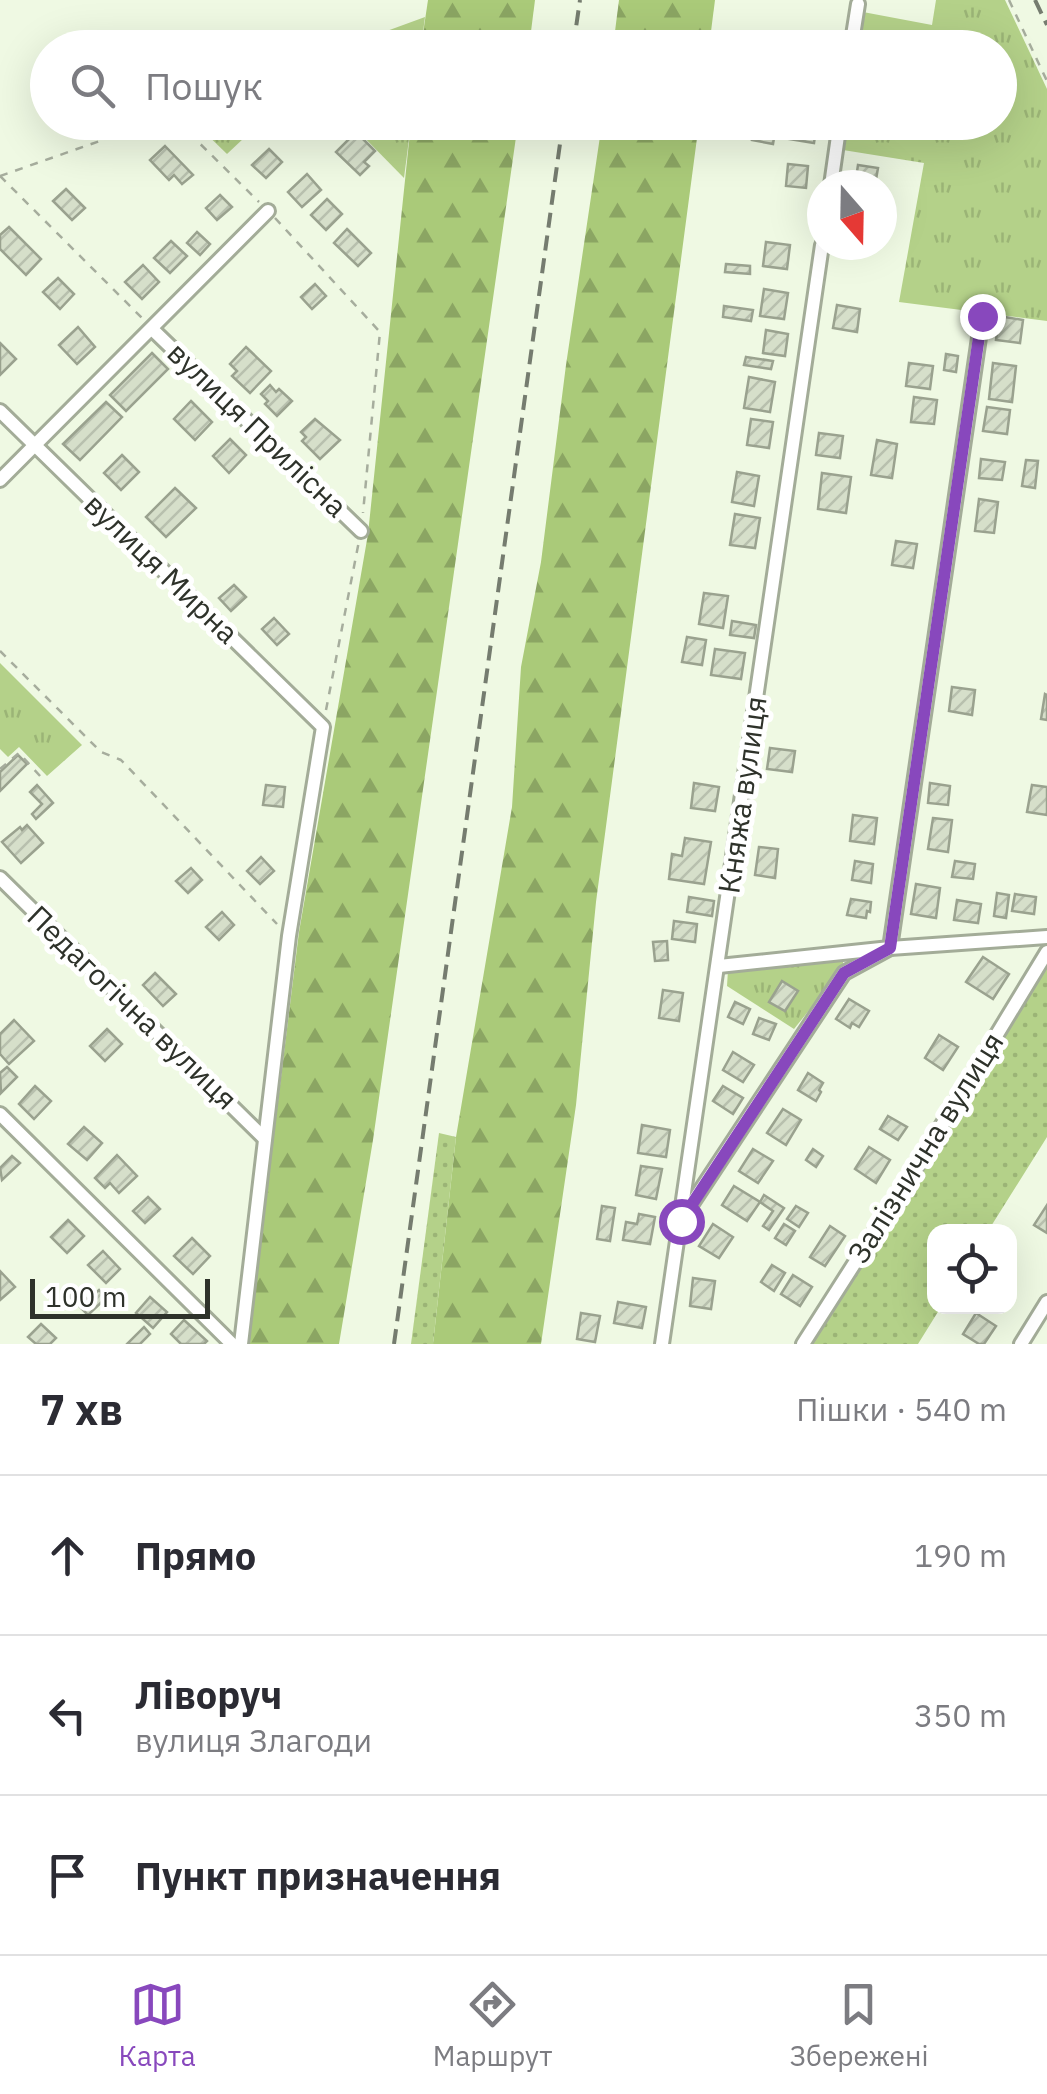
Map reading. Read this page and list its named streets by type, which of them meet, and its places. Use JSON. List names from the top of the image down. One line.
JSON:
{"streets":{"street":["вулиця Прилісна","вулиця Мирна","Княжа вулиця","Педагогічна вулиця","Залізнична вулиця"]},"scale_bar":"100 m","north":"bottom","page":{"search":"Пошук","scale":"100 m","heading":["7 хв","Пішки · 540 m"],"list":[["Прямо","190 m"],["Ліворуч","вулиця Злагоди","350 m"],"Пункт призначення"],"nav":["Карта","Маршрут","Збережені"]}}
